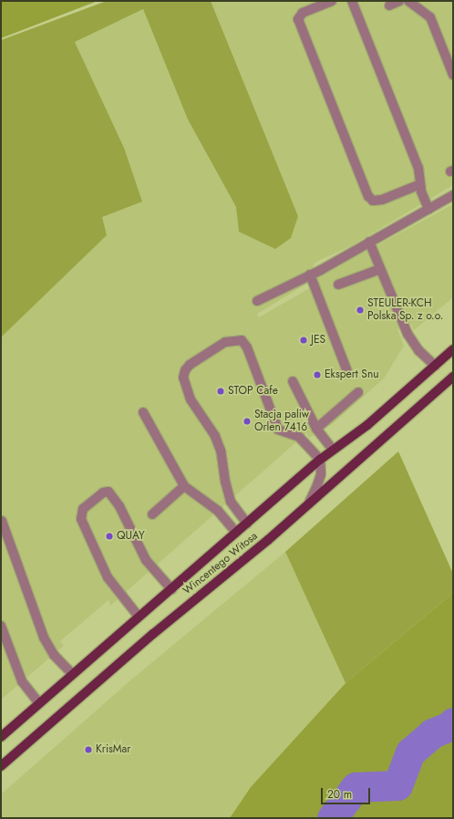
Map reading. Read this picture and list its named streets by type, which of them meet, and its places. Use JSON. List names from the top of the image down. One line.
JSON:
{"streets":{"main road":["Wincentego Witosa"]},"places":["STEULER-KCH Polska Sp. z o.o.","JES","Ekspert Snu","STOP Cafe","Stacja paliw Orlen 7416","QUAY","KrisMar"],"scale_bar":"20 m"}
